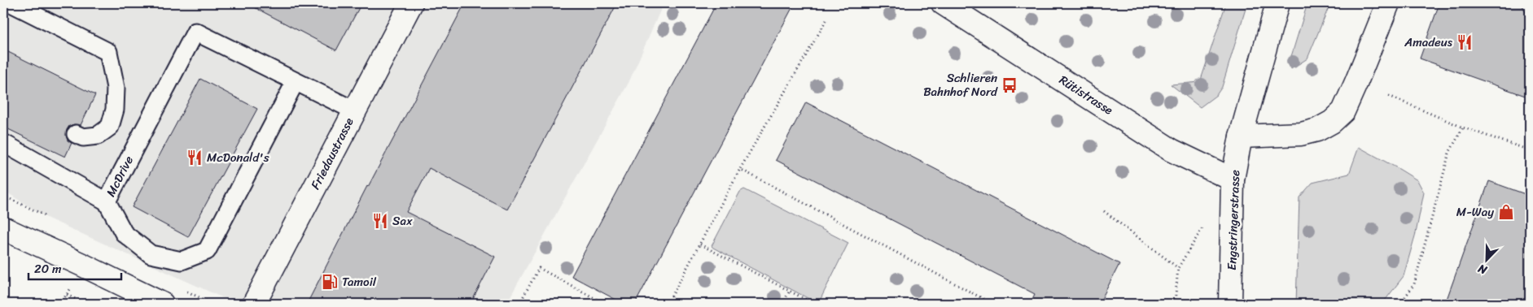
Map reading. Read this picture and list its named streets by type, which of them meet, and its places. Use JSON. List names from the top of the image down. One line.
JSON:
{"streets":{"street":["Rütistrasse","Friedaustrasse","Engstringerstrasse"],"lane":["McDrive"]},"crossings":[["Rütistrasse","Engstringerstrasse"]],"places":{"restaurant":["Amadeus","McDonald's","Sax"],"bus stop":["Schlieren Bahnhof Nord"],"shop":["M-Way"],"fuel station":["Tamoil"]},"scale_bar":"20 m","north":"bottom left"}
